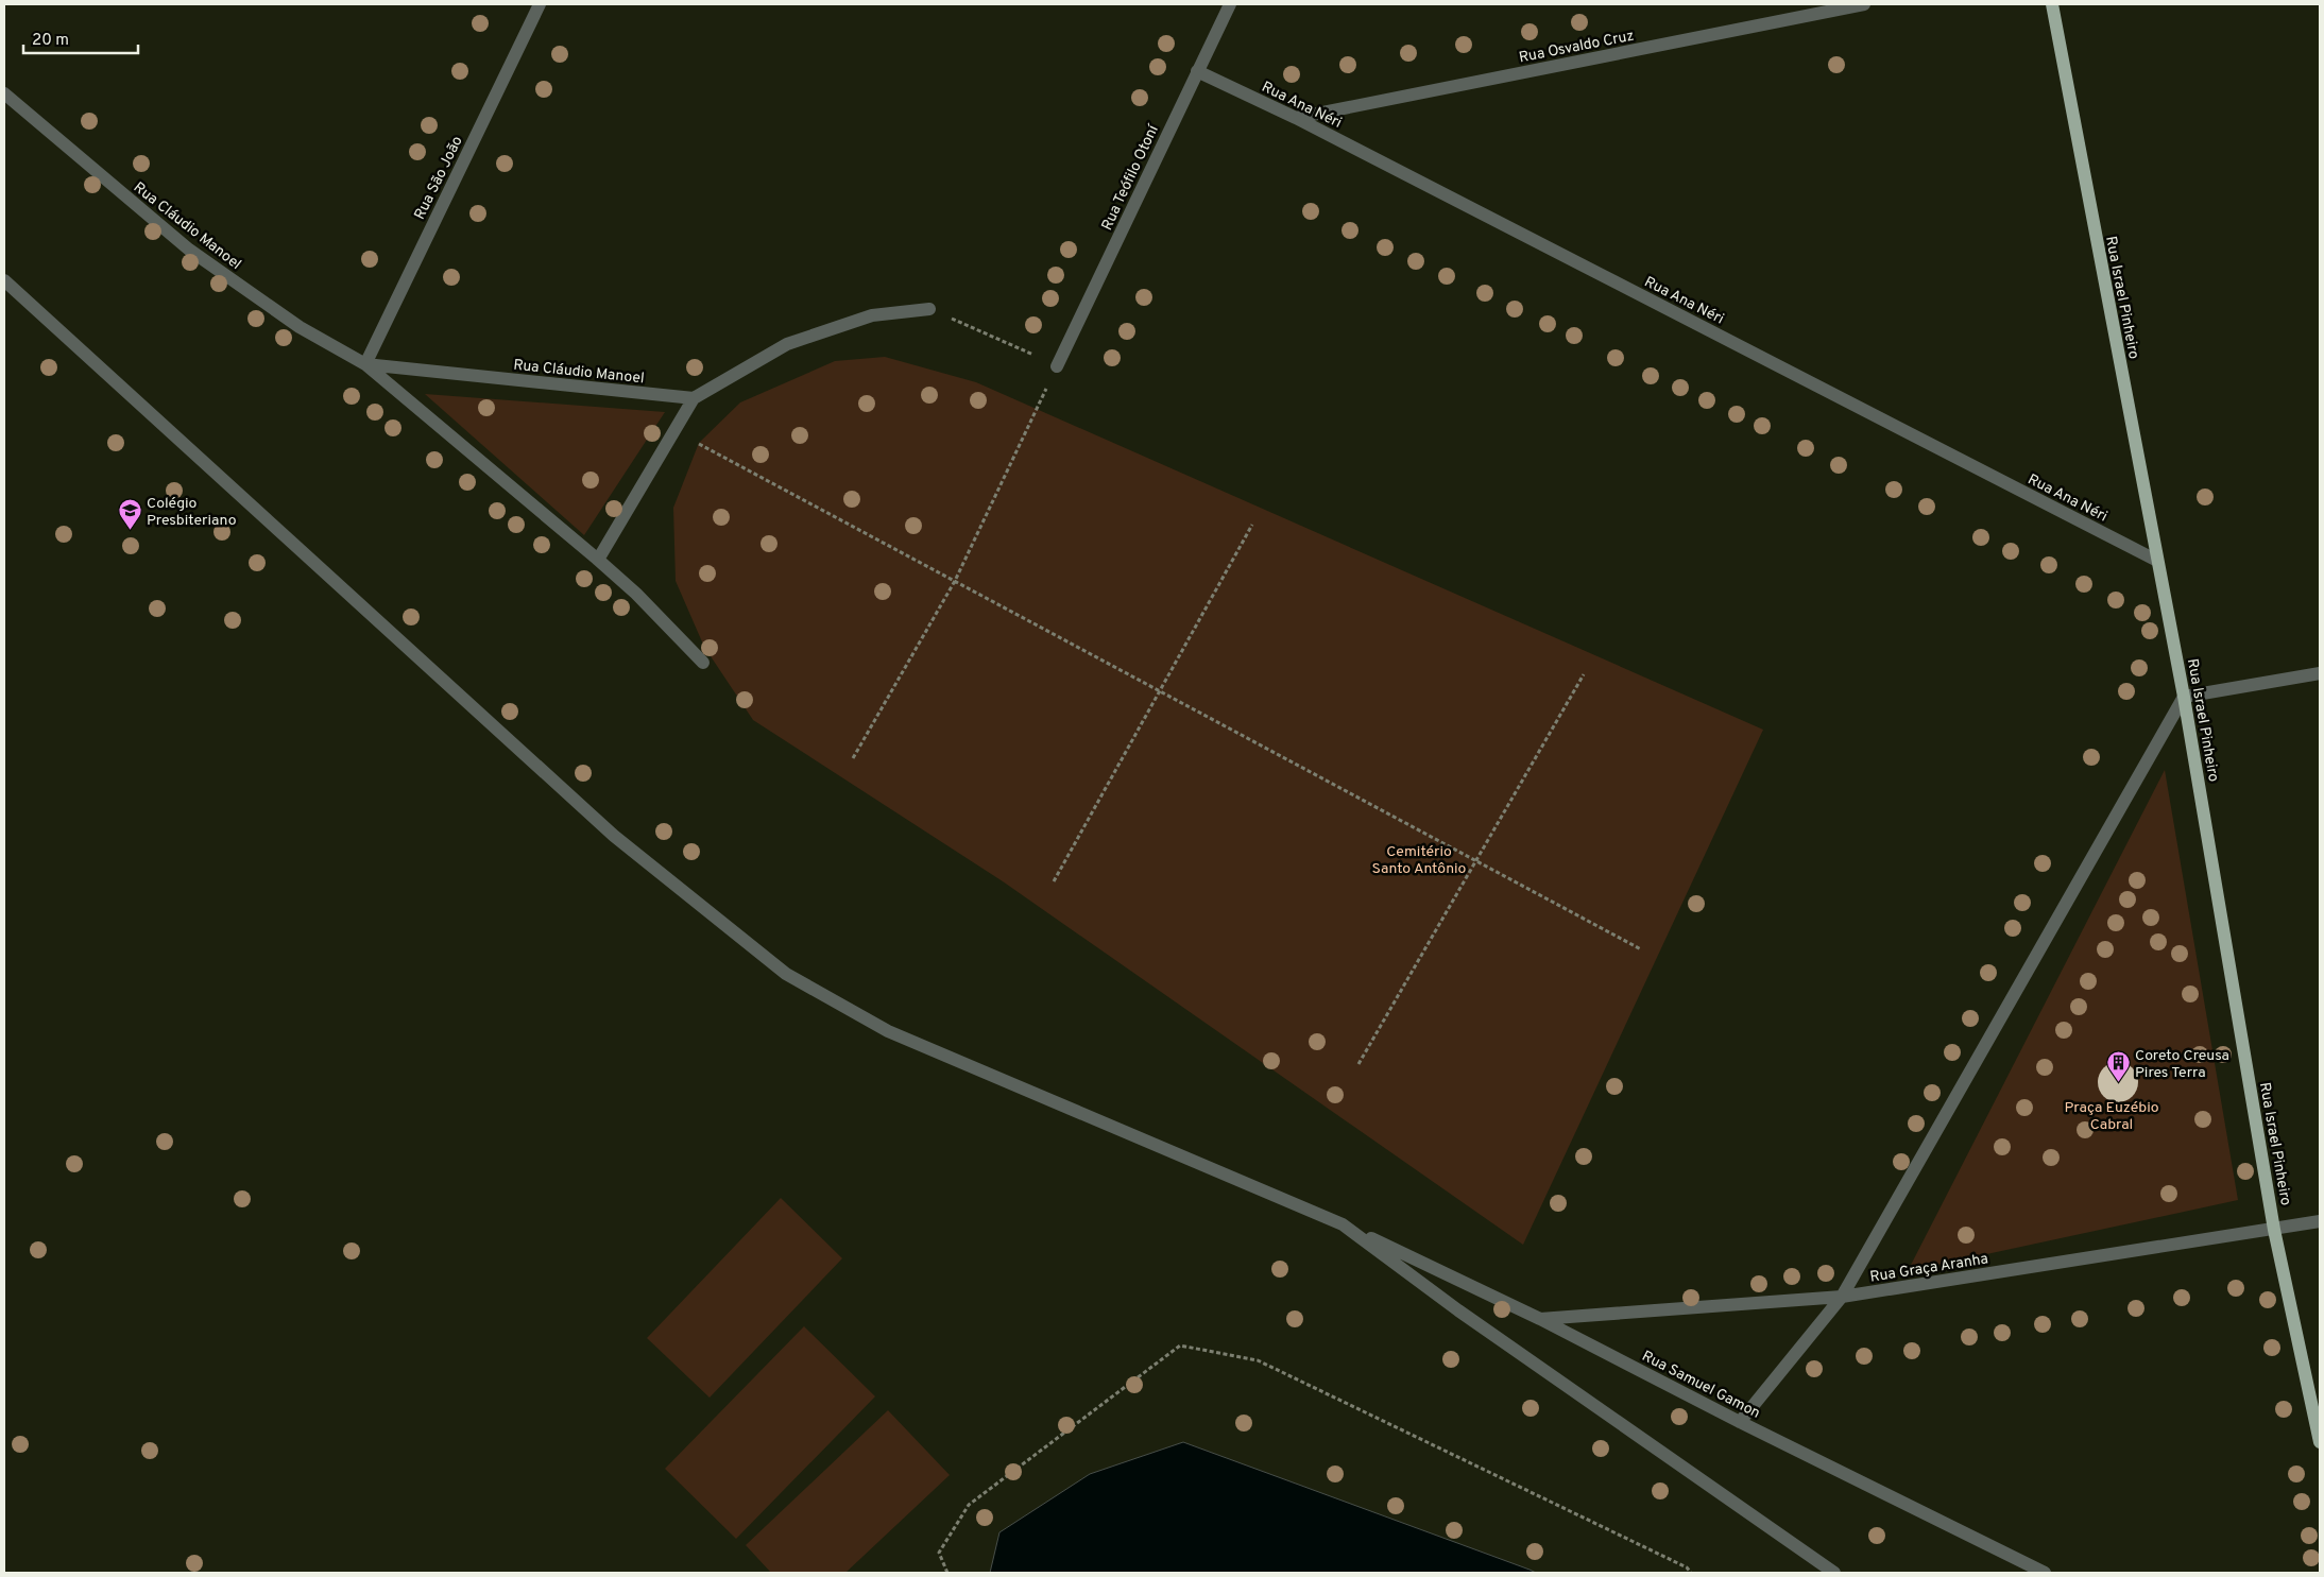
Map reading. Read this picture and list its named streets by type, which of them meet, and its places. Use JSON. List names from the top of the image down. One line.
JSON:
{"streets":{"main road":["Rua Israel Pinheiro"],"street":["Rua Osvaldo Cruz","Rua Ana Néri","Rua São João","Rua Teófilo Otoní","Rua Cláudio Manoel","Rua Graça Aranha","Rua Samuel Gamon"]},"crossings":[["Rua Osvaldo Cruz","Rua Ana Néri"],["Rua Ana Néri","Rua Teófilo Otoní"],["Rua Ana Néri","Rua Israel Pinheiro"],["Rua São João","Rua Cláudio Manoel"],["Rua Israel Pinheiro","Rua Graça Aranha"],["Rua Graça Aranha","Rua Samuel Gamon"]],"parks":["Cemitério Santo Antônio","Praça Euzébio Cabral"],"places":{"school or university":["Colégio Presbiteriano"],"building":["Coreto Creusa Pires Terra"]},"scale_bar":"20 m"}
